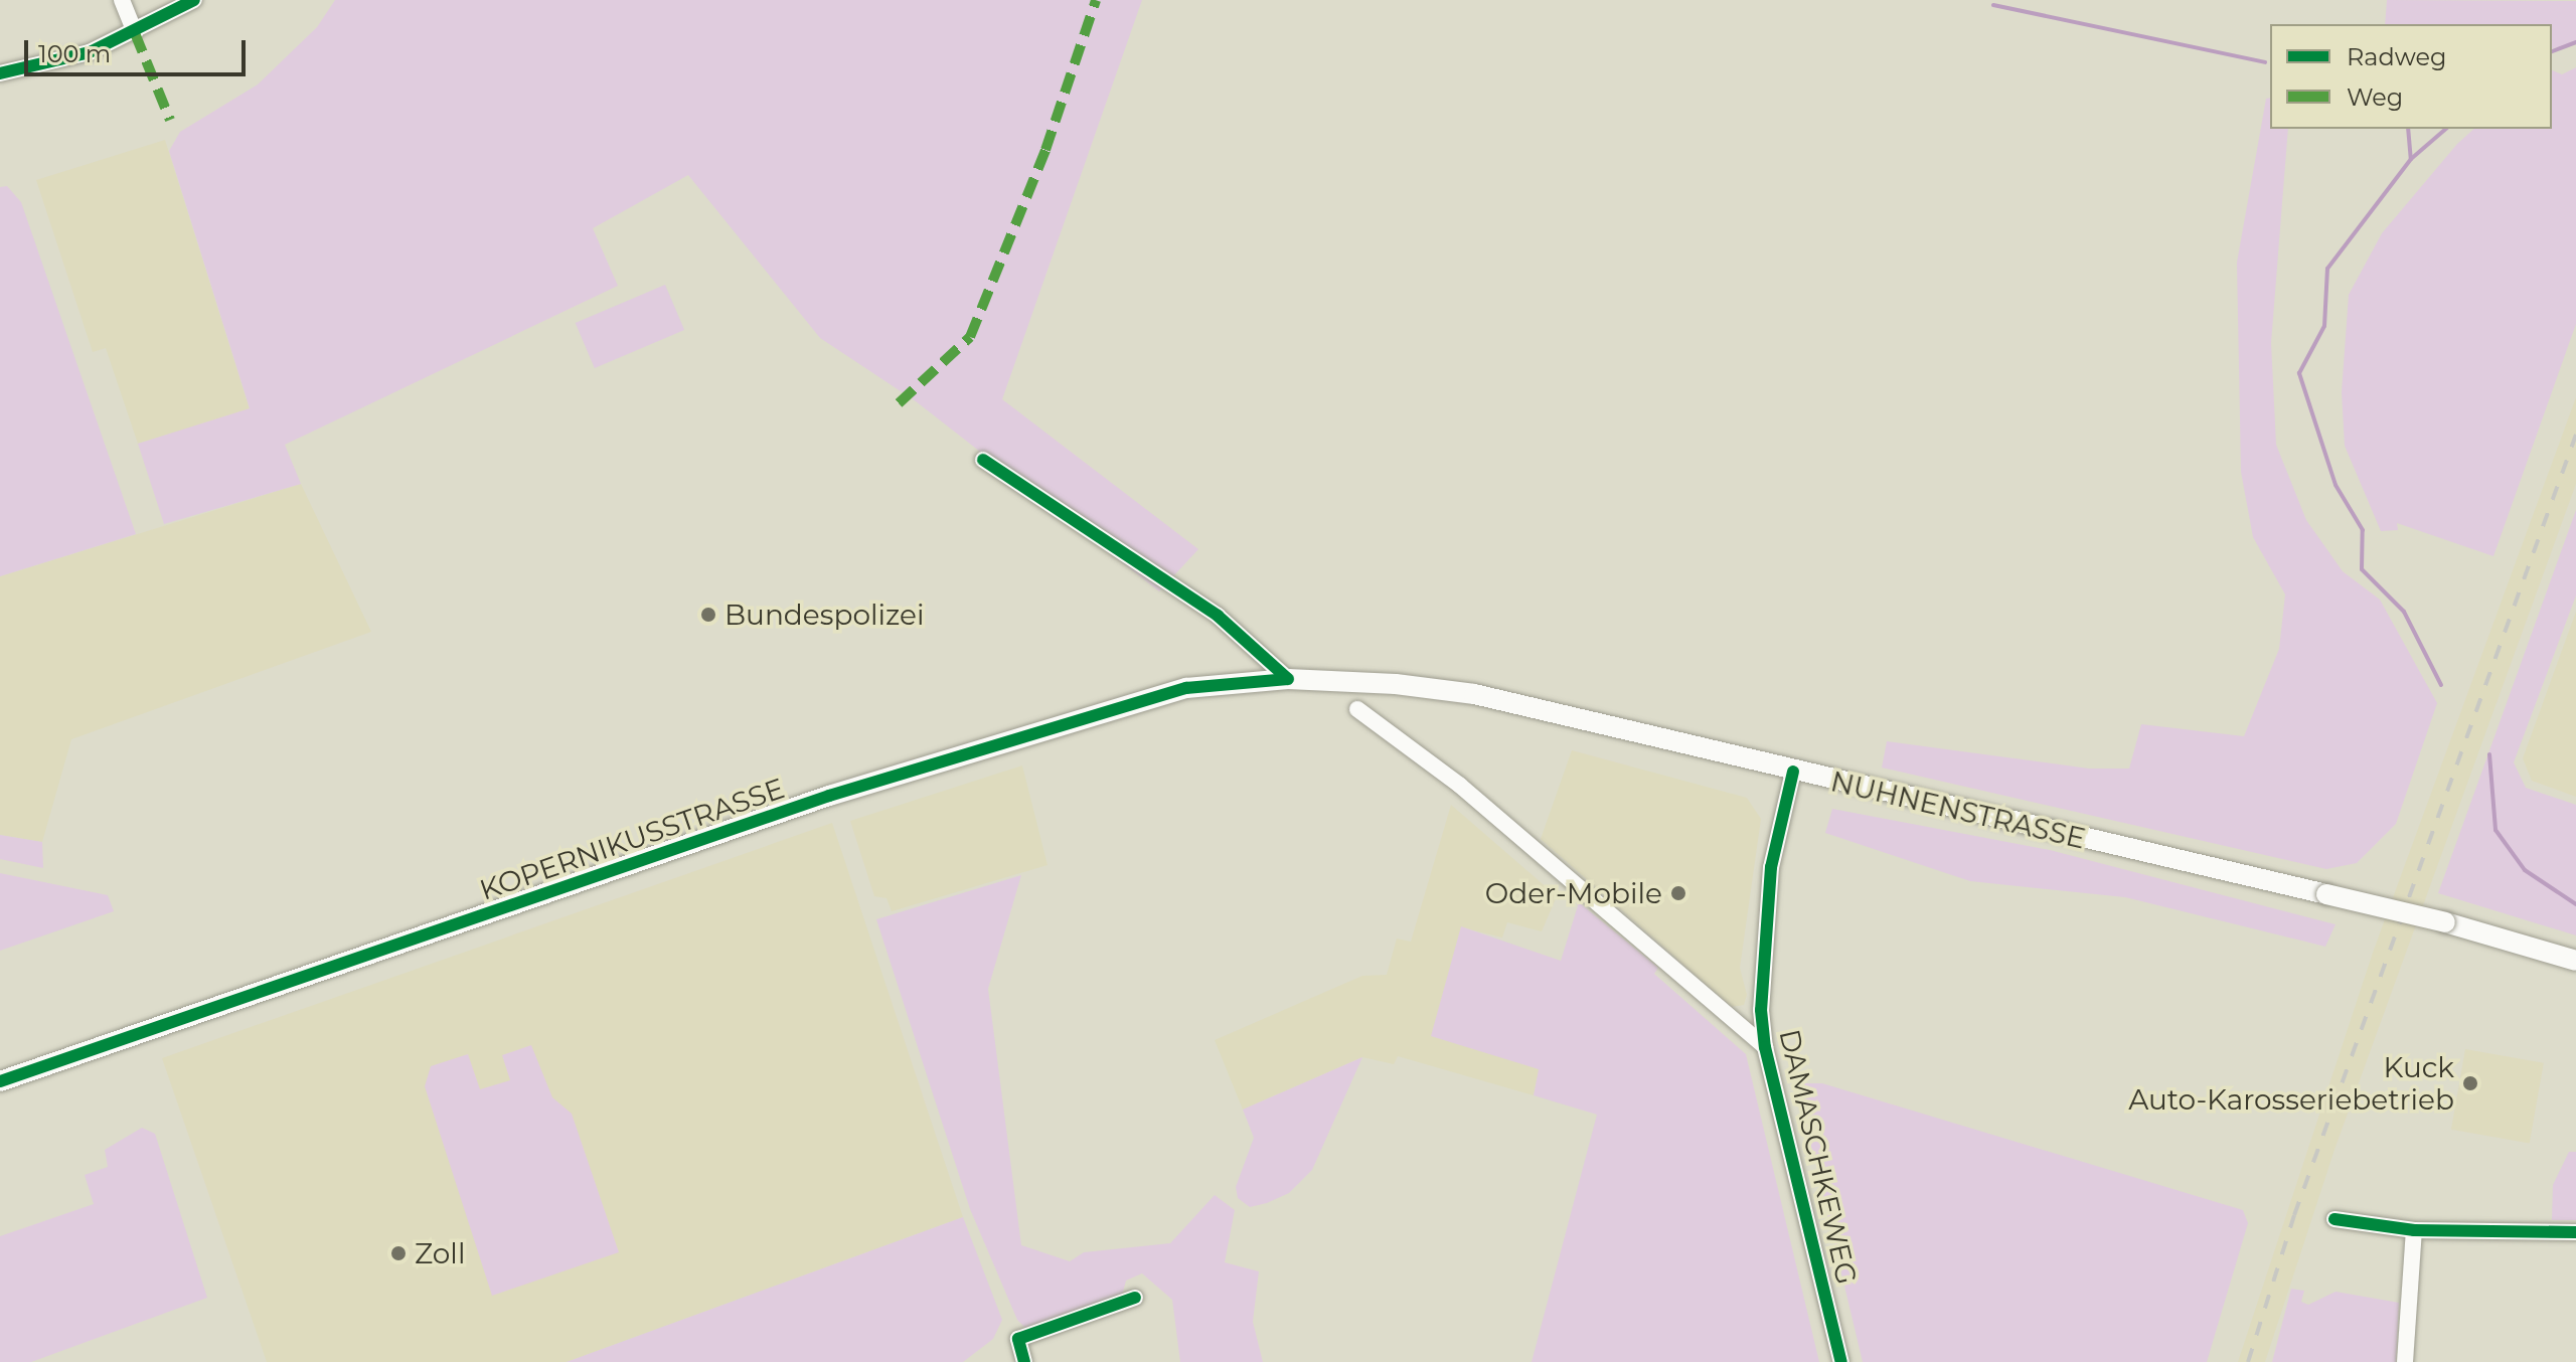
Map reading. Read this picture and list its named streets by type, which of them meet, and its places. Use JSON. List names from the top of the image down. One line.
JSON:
{"streets":{"main road":["NUHNENSTRASSE","KOPERNIKUSSTRASSE"],"street":["DAMASCHKEWEG"]},"crossings":[["NUHNENSTRASSE","KOPERNIKUSSTRASSE"],["NUHNENSTRASSE","DAMASCHKEWEG"]],"places":["Bundespolizei","Oder-Mobile","Kuck Auto-Karosseriebetrieb","Zoll"],"legend":["Radweg","Weg"],"scale_bar":"100 m"}
